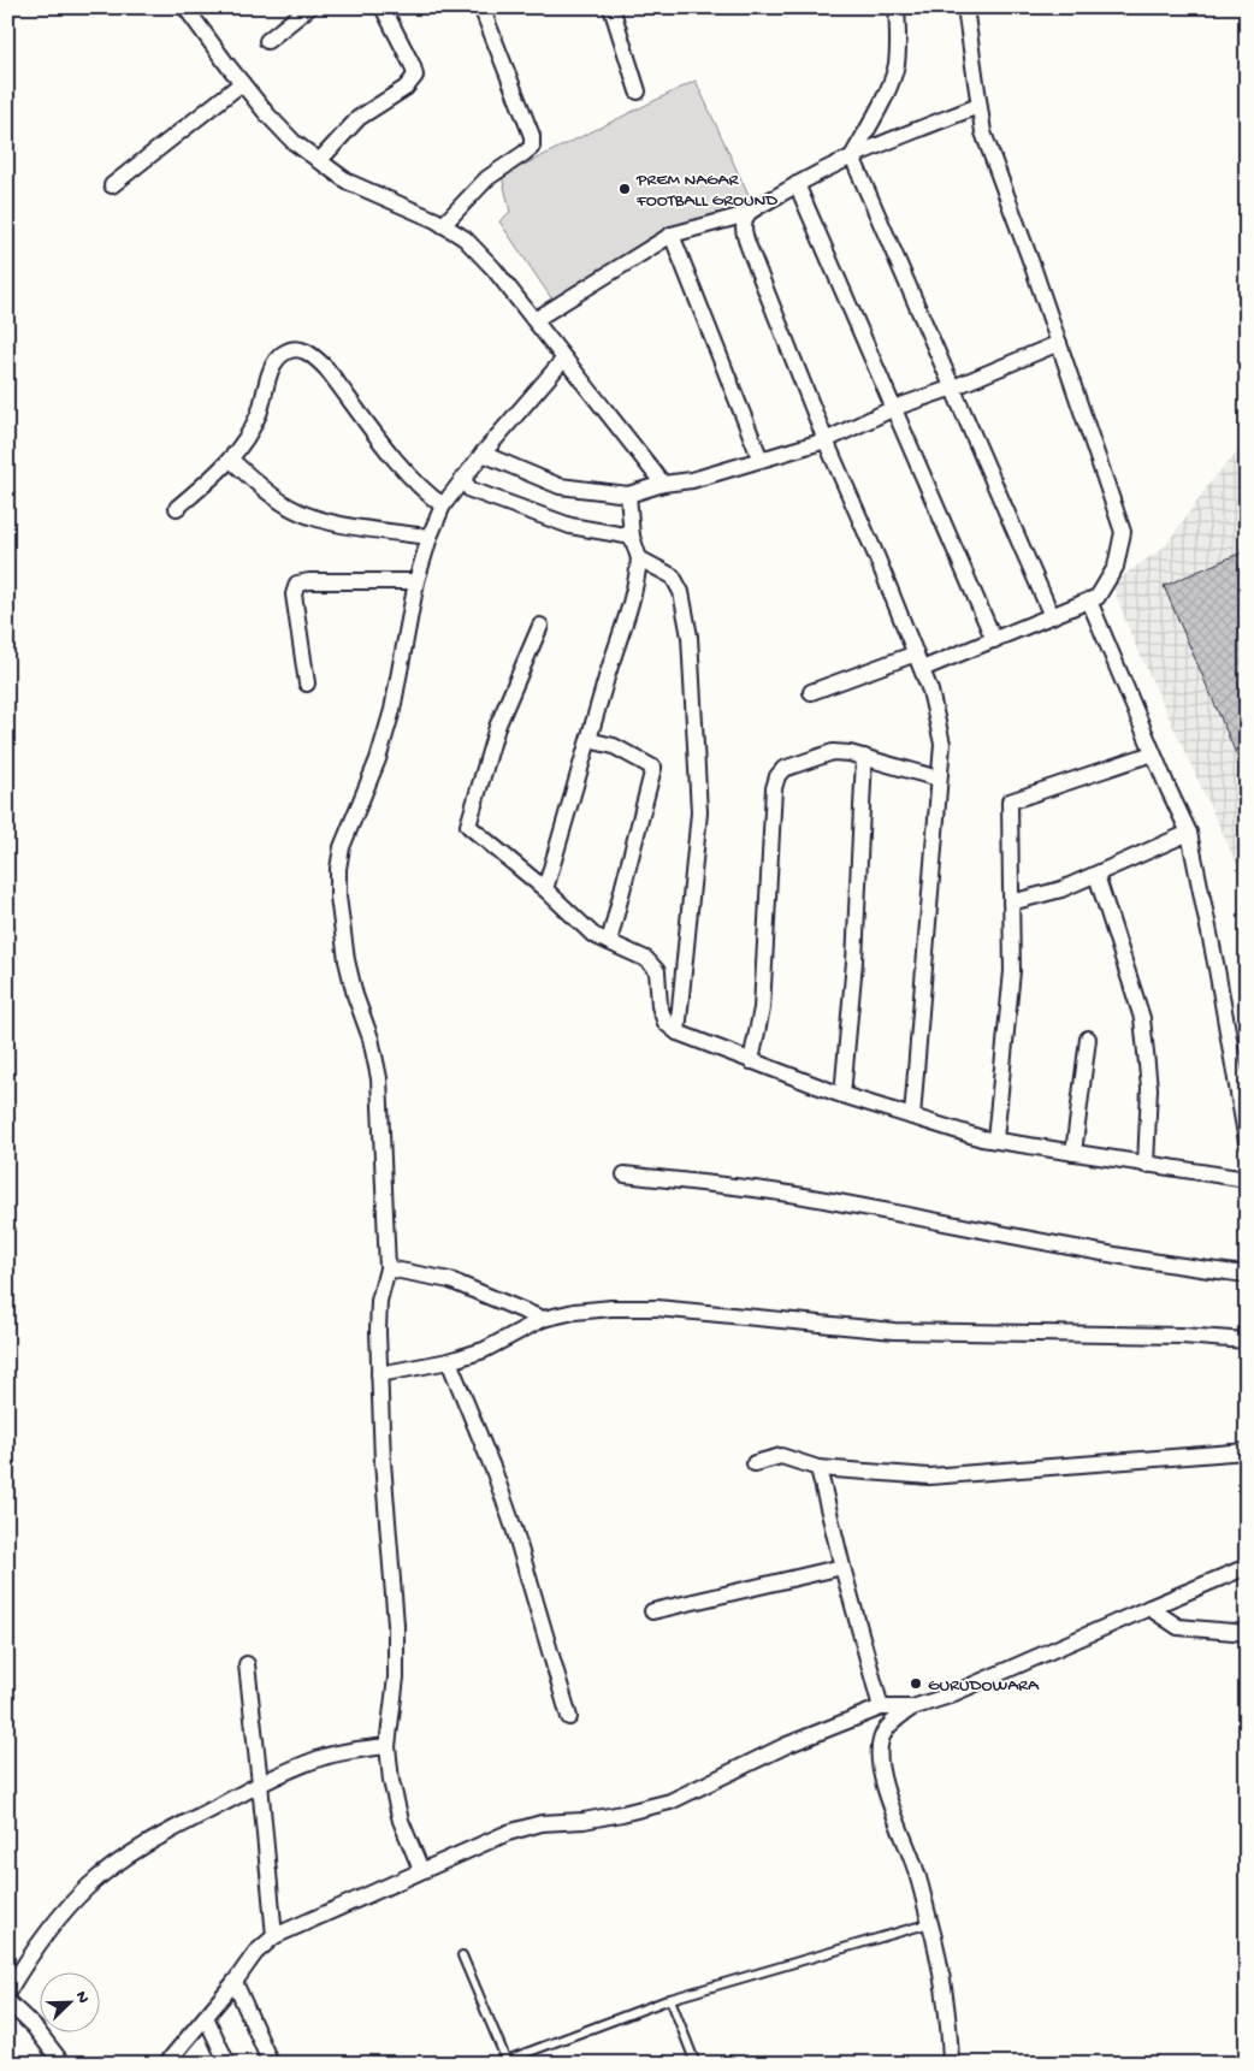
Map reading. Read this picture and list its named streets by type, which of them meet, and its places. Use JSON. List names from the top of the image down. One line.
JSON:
{"places":["PREM NAGAR FOOTBALL GROUND","GURUDOWARA"],"north":"top right"}
